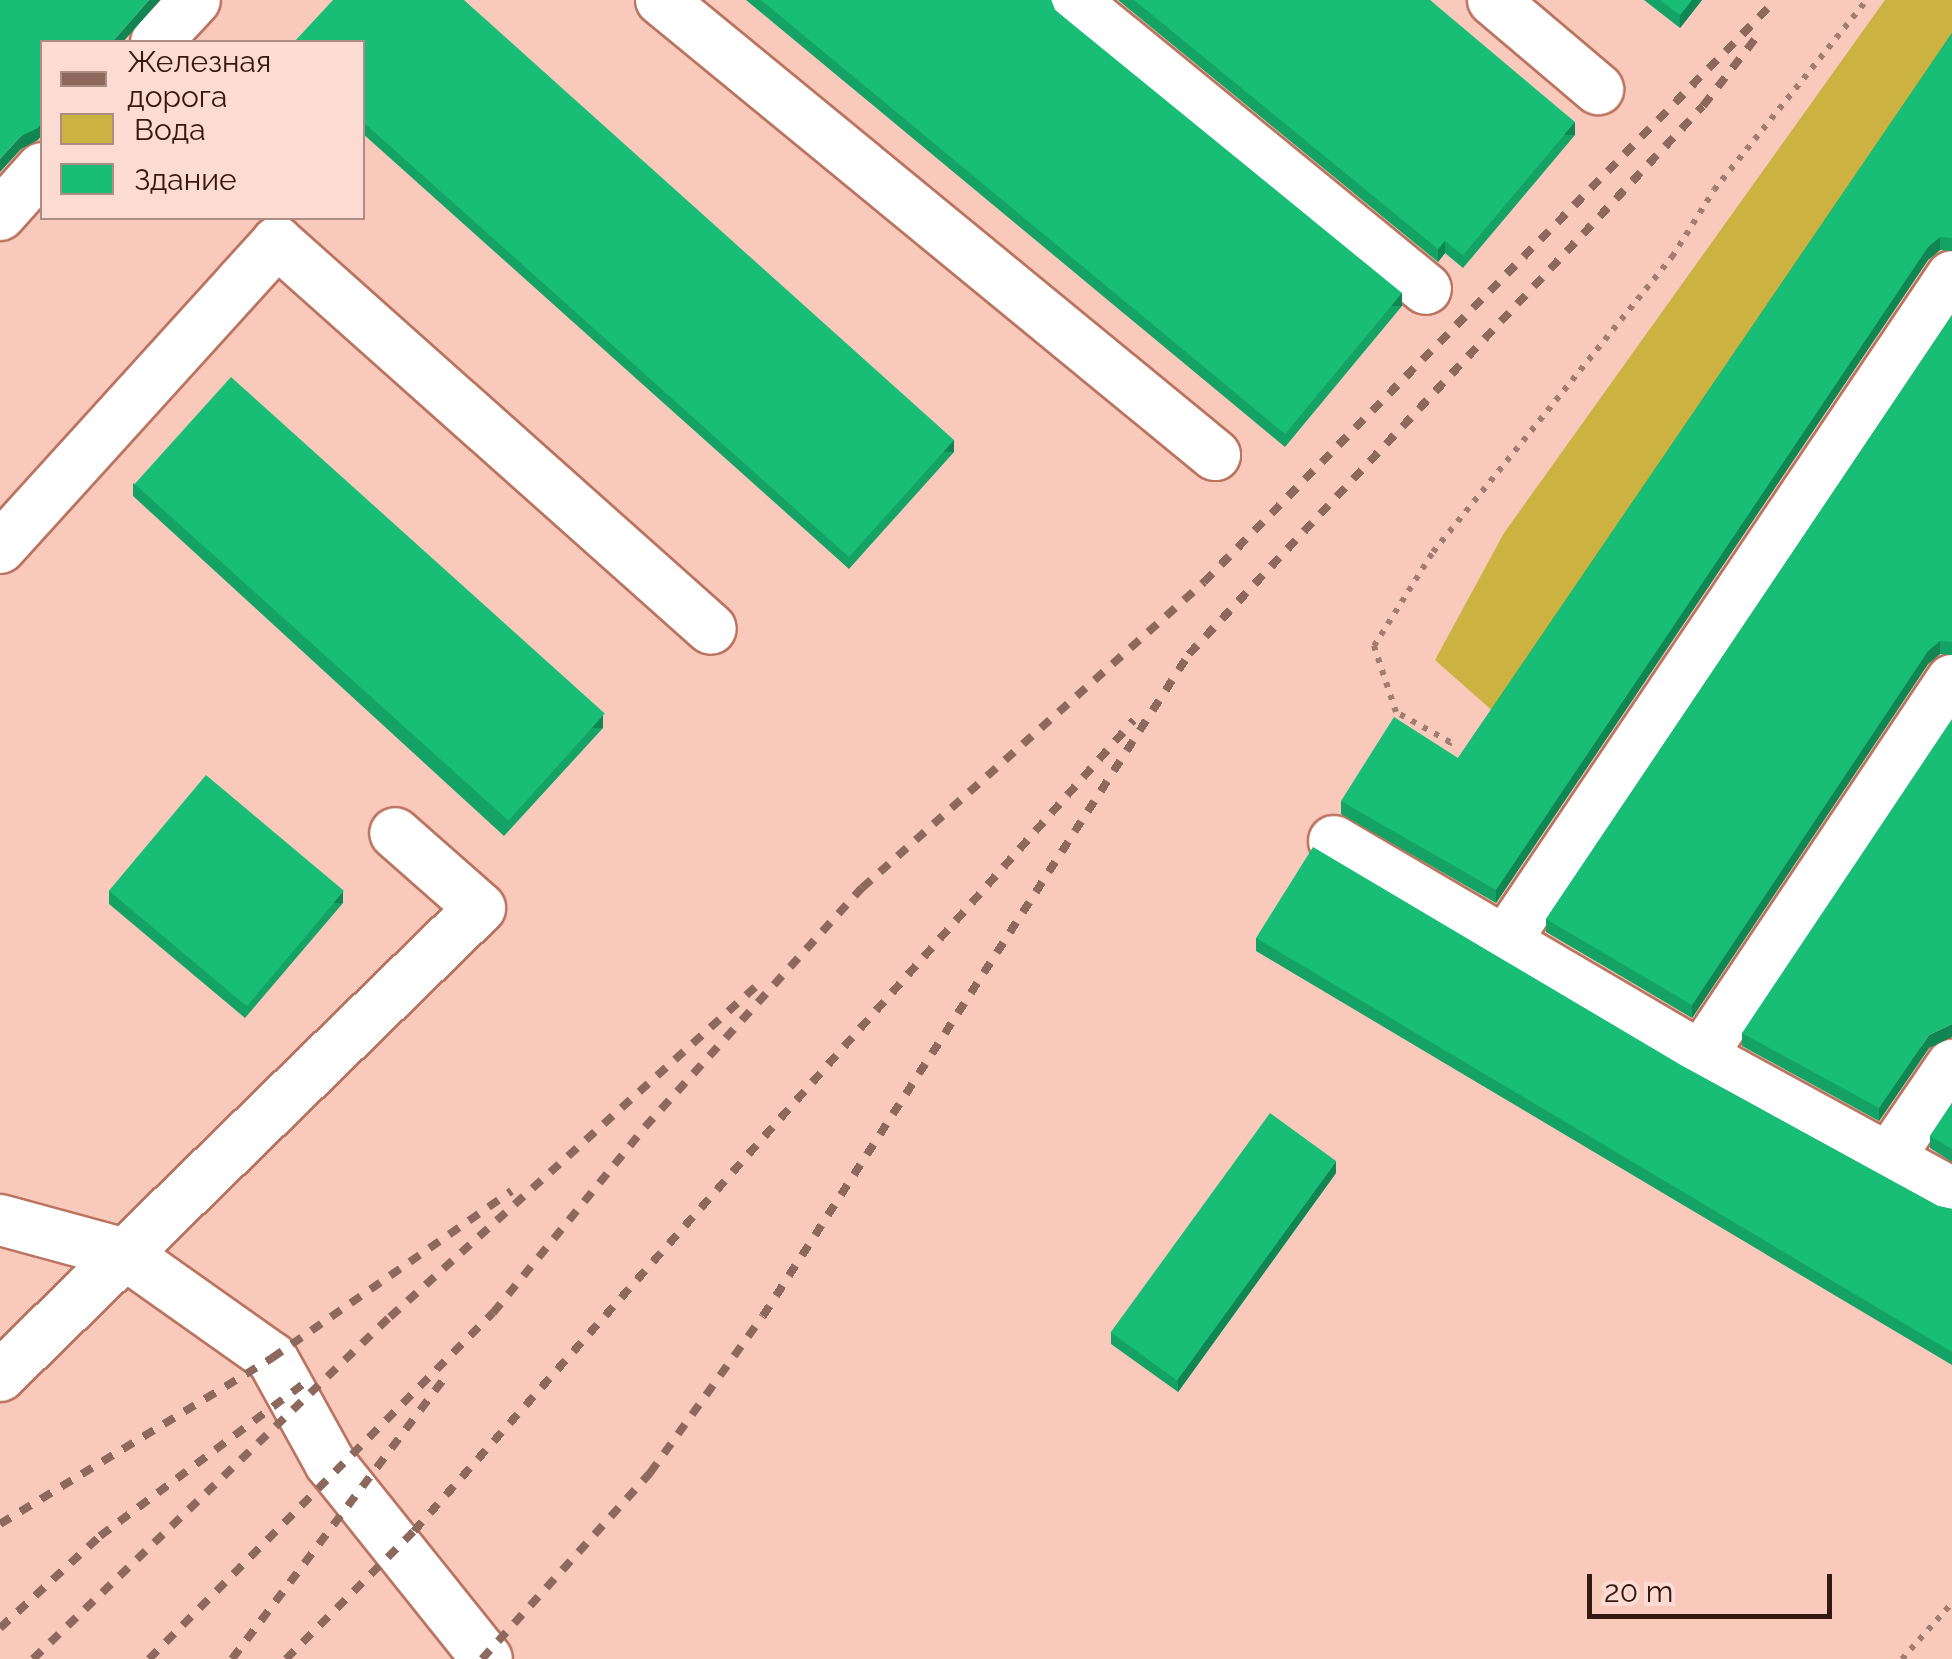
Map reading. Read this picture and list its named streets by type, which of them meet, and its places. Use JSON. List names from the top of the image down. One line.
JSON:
{"legend":["Железная дорога","Вода","Здание"],"scale_bar":"20 m"}
